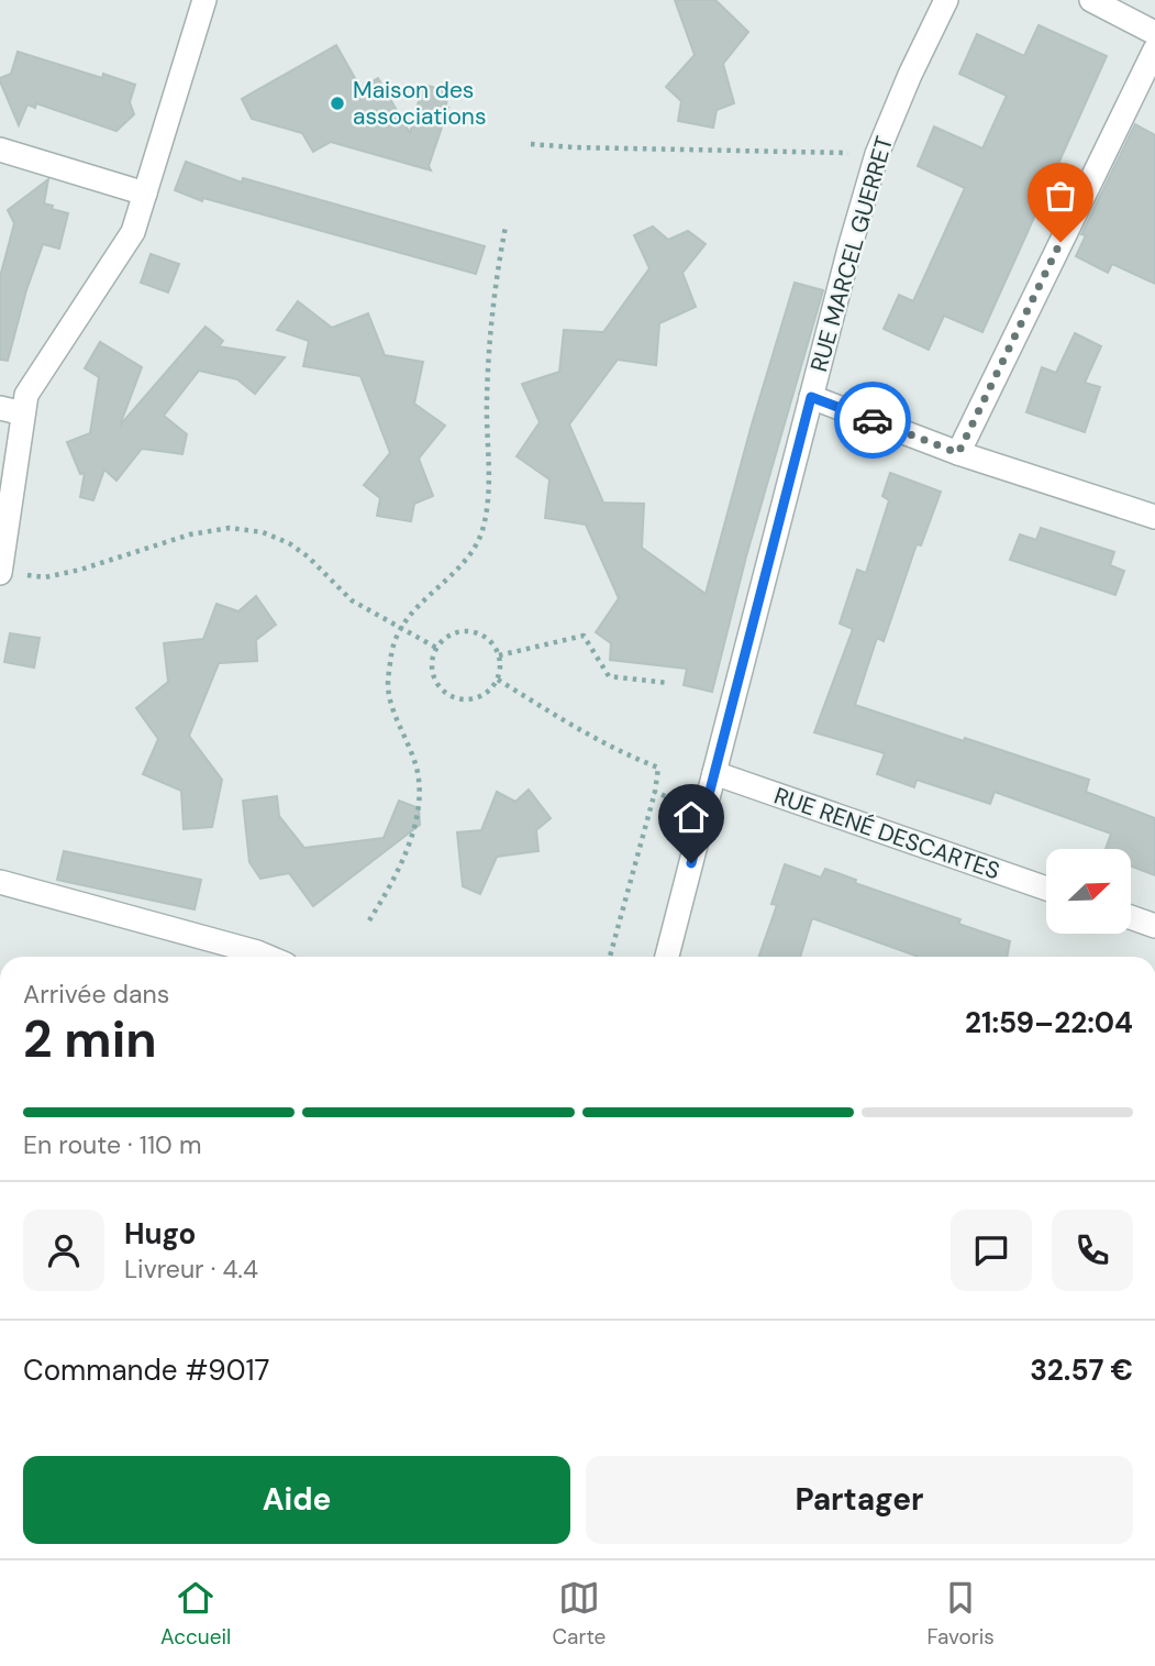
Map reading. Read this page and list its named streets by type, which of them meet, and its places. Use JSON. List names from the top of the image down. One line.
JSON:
{"streets":{"street":["RUE MARCEL GUERRET","RUE RENÉ DESCARTES"]},"crossings":[["RUE MARCEL GUERRET","RUE RENÉ DESCARTES"]],"places":["Maison des associations"],"north":"top right","page":{"heading":["2 min","Arrivée dans","21:59–22:04"],"panel":["Hugo","Livreur · 4.4","Commande #9017","32.57 €"],"bar":"En route · 110 m","buttons":["Aide","Partager"],"tabs":["Accueil","Carte","Favoris"]}}
